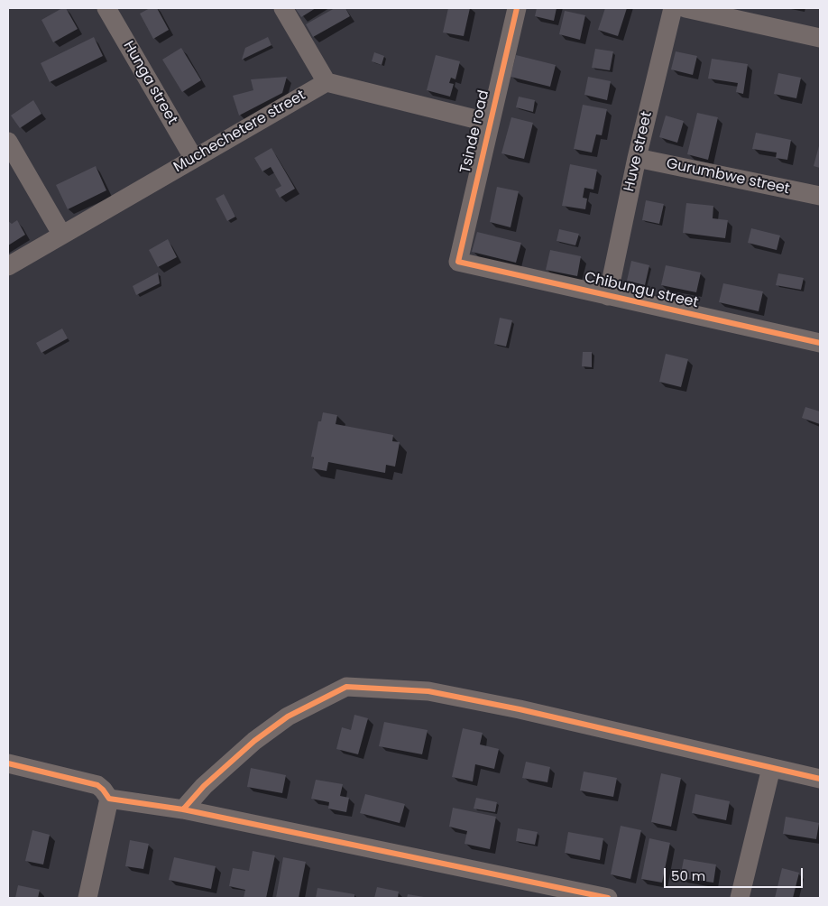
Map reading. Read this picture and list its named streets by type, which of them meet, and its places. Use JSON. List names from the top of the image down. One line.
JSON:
{"streets":{"street":["Hunga street","Muchechetere street","Tsinde road","Huve street","Gurumbwe street","Chibungu street"]},"crossings":[["Hunga street","Muchechetere street"],["Tsinde road","Chibungu street"],["Huve street","Gurumbwe street"],["Huve street","Chibungu street"]],"scale_bar":"50 m"}
